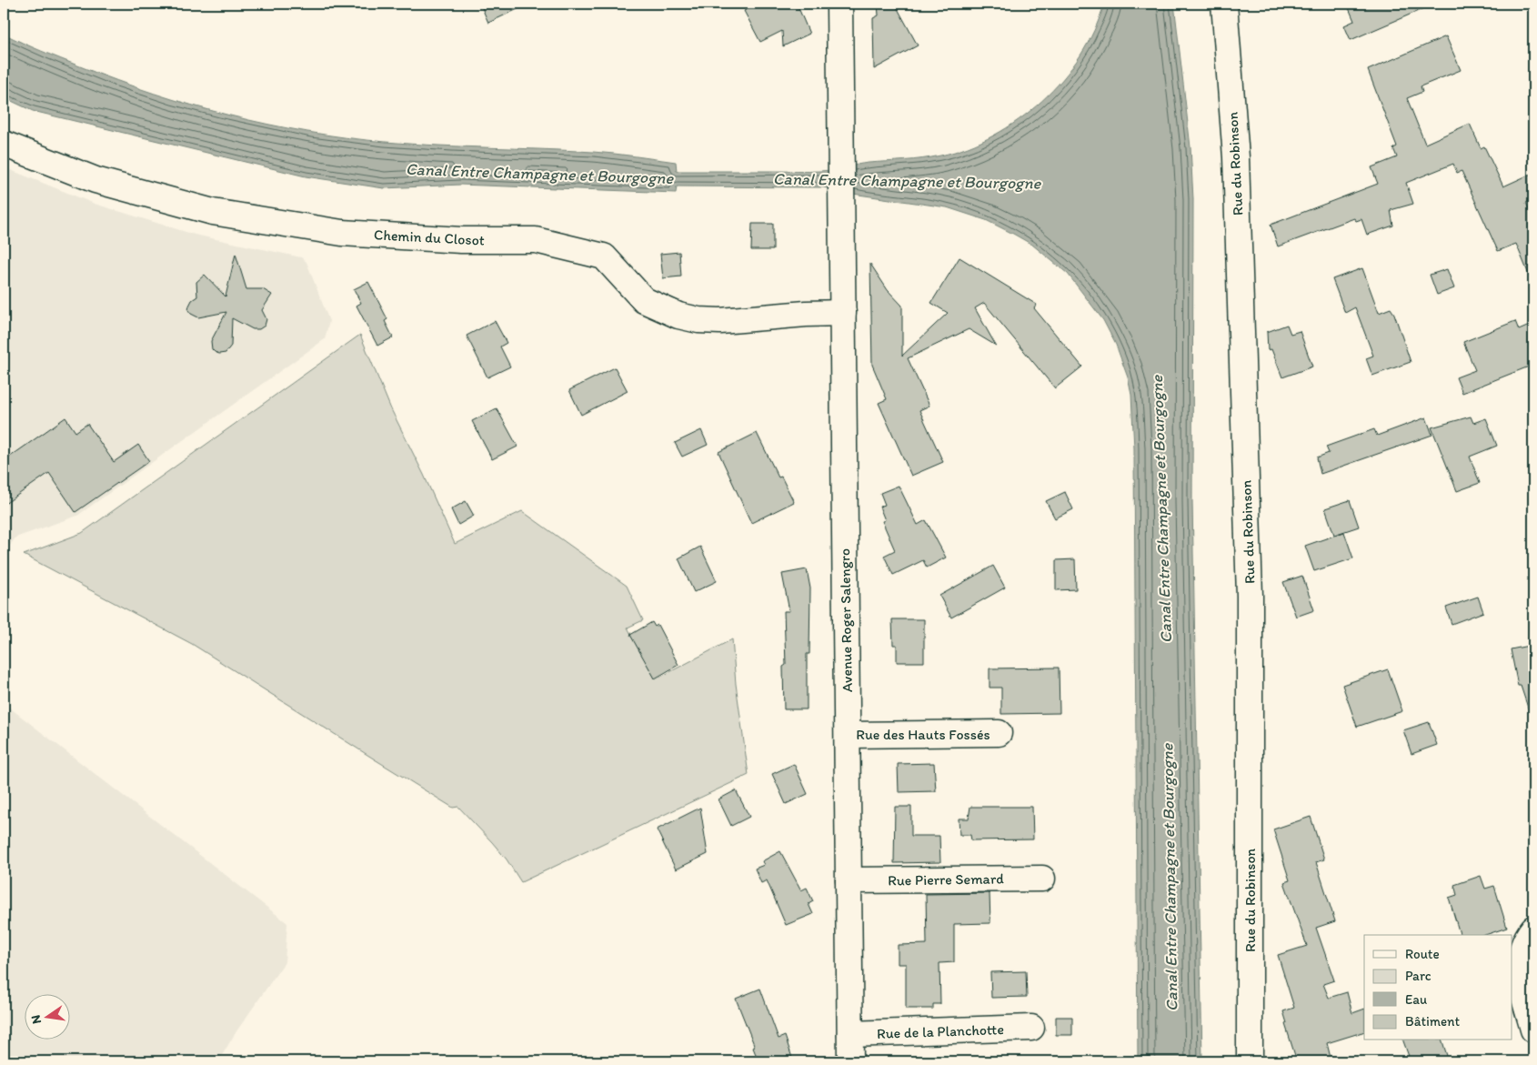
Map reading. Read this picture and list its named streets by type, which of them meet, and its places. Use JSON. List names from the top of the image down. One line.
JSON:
{"streets":{"street":["Rue du Robinson","Chemin du Closot","Avenue Roger Salengro","Rue des Hauts Fossés","Rue Pierre Semard","Rue de la Planchotte"]},"crossings":[["Chemin du Closot","Avenue Roger Salengro"],["Avenue Roger Salengro","Rue des Hauts Fossés"],["Avenue Roger Salengro","Rue Pierre Semard"],["Avenue Roger Salengro","Rue de la Planchotte"]],"water":["Canal Entre Champagne et Bourgogne"],"legend":["Route","Parc","Eau","Bâtiment"],"north":"left"}
